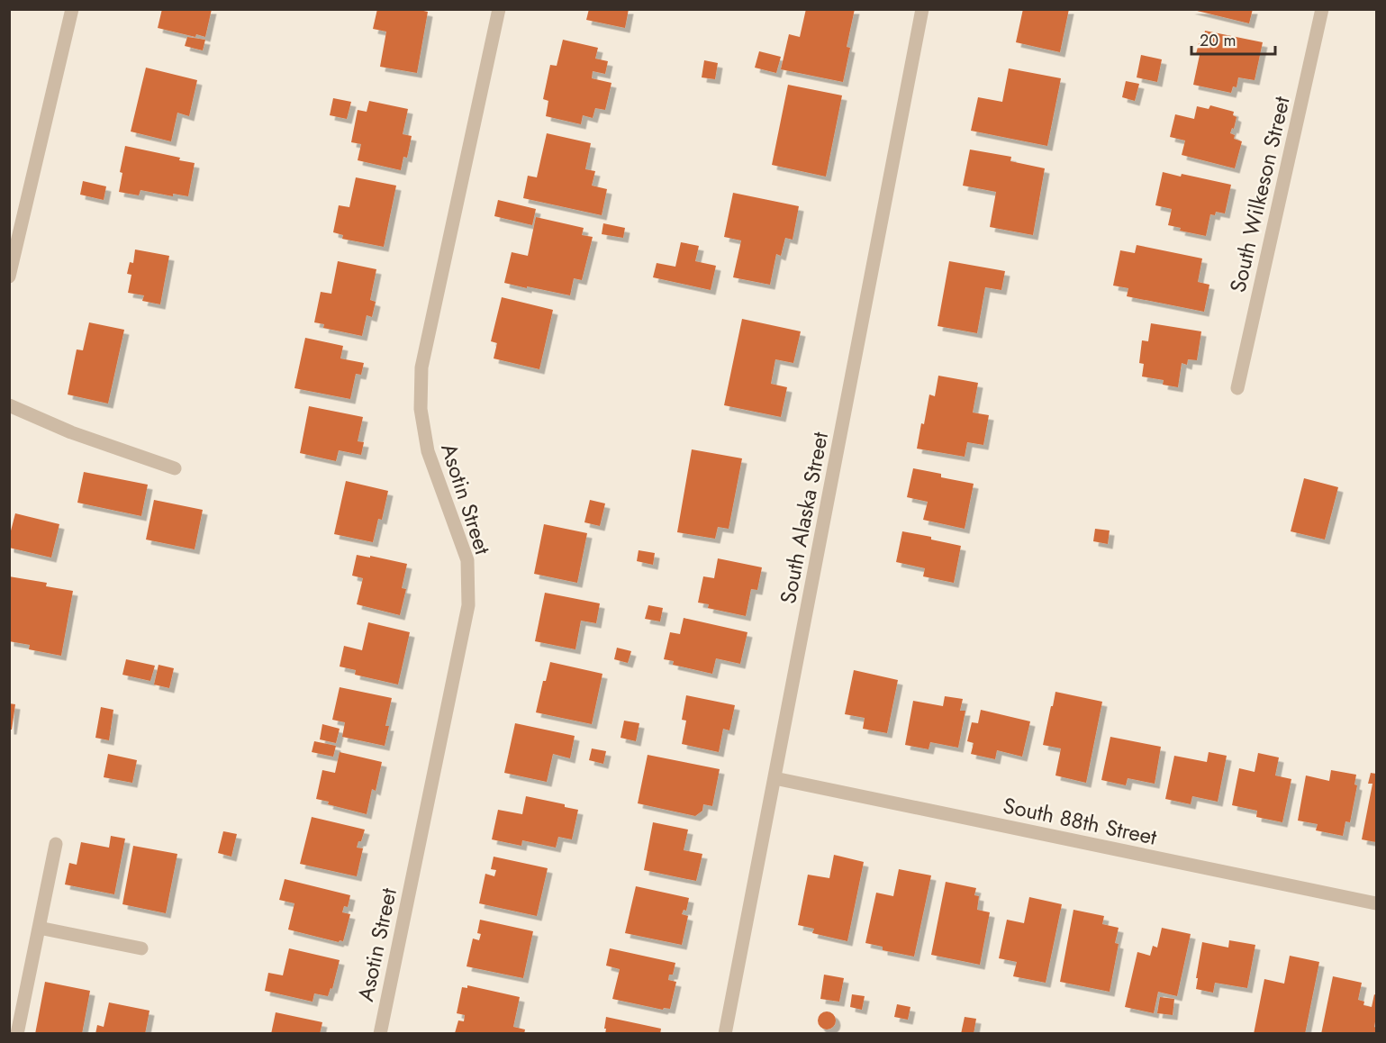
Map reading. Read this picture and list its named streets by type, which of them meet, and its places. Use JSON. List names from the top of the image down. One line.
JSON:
{"streets":{"street":["South Wilkeson Street","Asotin Street","South Alaska Street","South 88th Street"]},"crossings":[["South Alaska Street","South 88th Street"]],"scale_bar":"20 m"}
